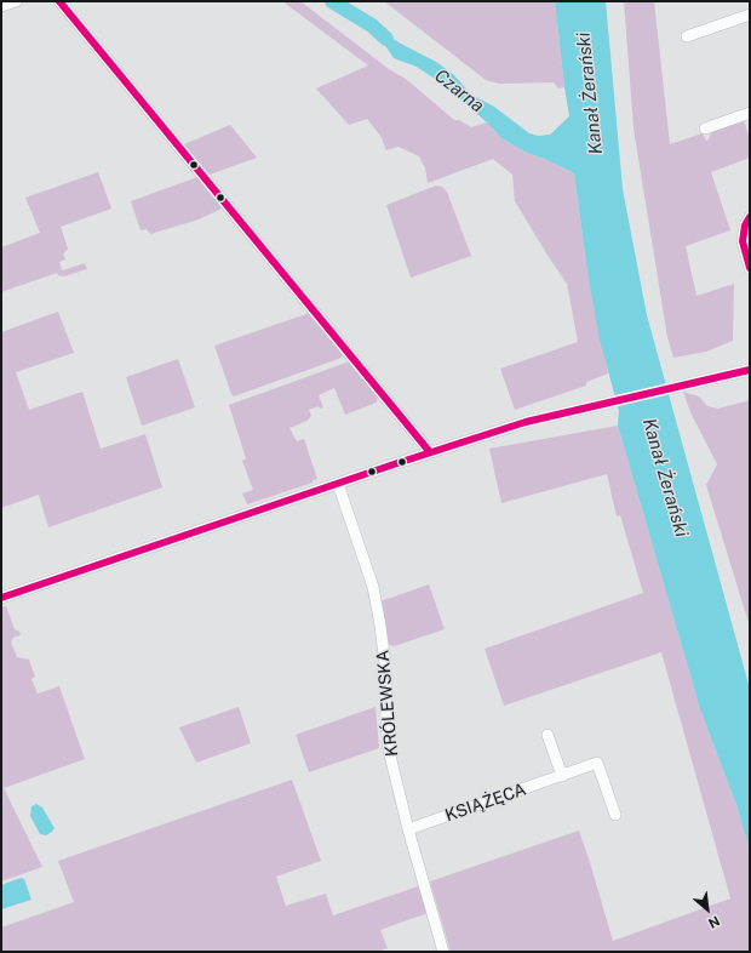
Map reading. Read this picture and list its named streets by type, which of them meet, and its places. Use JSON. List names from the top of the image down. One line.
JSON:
{"streets":{"street":["KRÓLEWSKA","KSIĄŻĘCA"]},"crossings":[["KRÓLEWSKA","KSIĄŻĘCA"]],"water":["Czarna","Kanał Żerański"],"north":"bottom right"}
